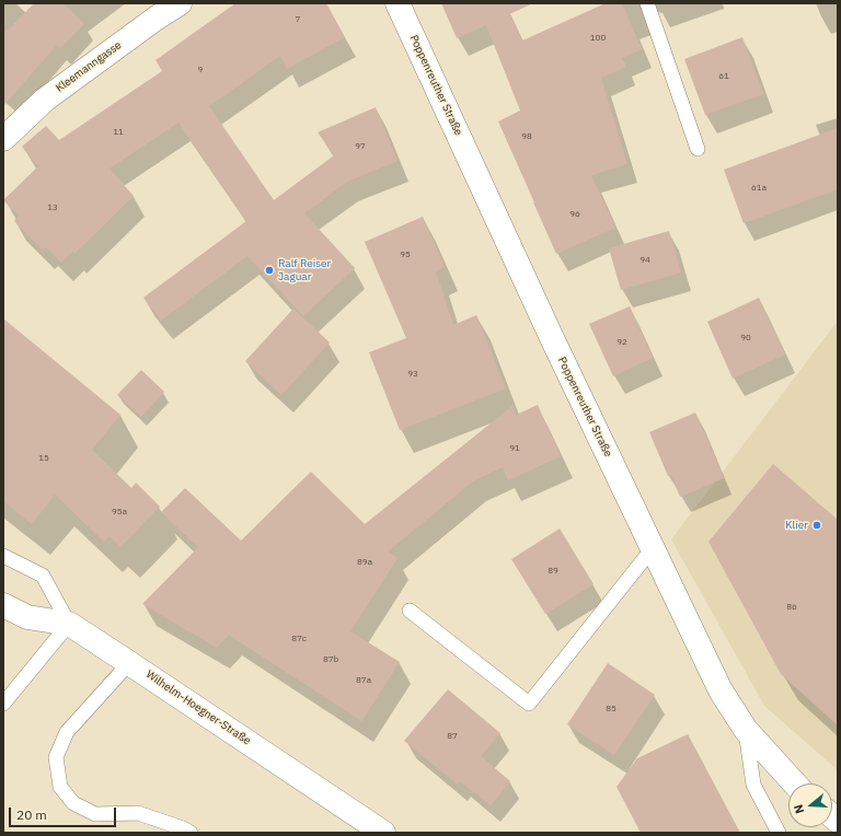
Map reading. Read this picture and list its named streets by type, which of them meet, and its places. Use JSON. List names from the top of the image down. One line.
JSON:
{"streets":{"street":["Kleemanngasse","Poppenreuther Straße","Wilhelm-Hoegner-Straße"]},"places":["Ralf Reiser Jaguar","Klier"],"house_numbers":["7","100","9","61","11","98","97","61a","13","96","95","94","90","92","93","91","15","95a","89a","89","86","87c","87b","87a","85","87"],"scale_bar":"20 m","north":"left"}
